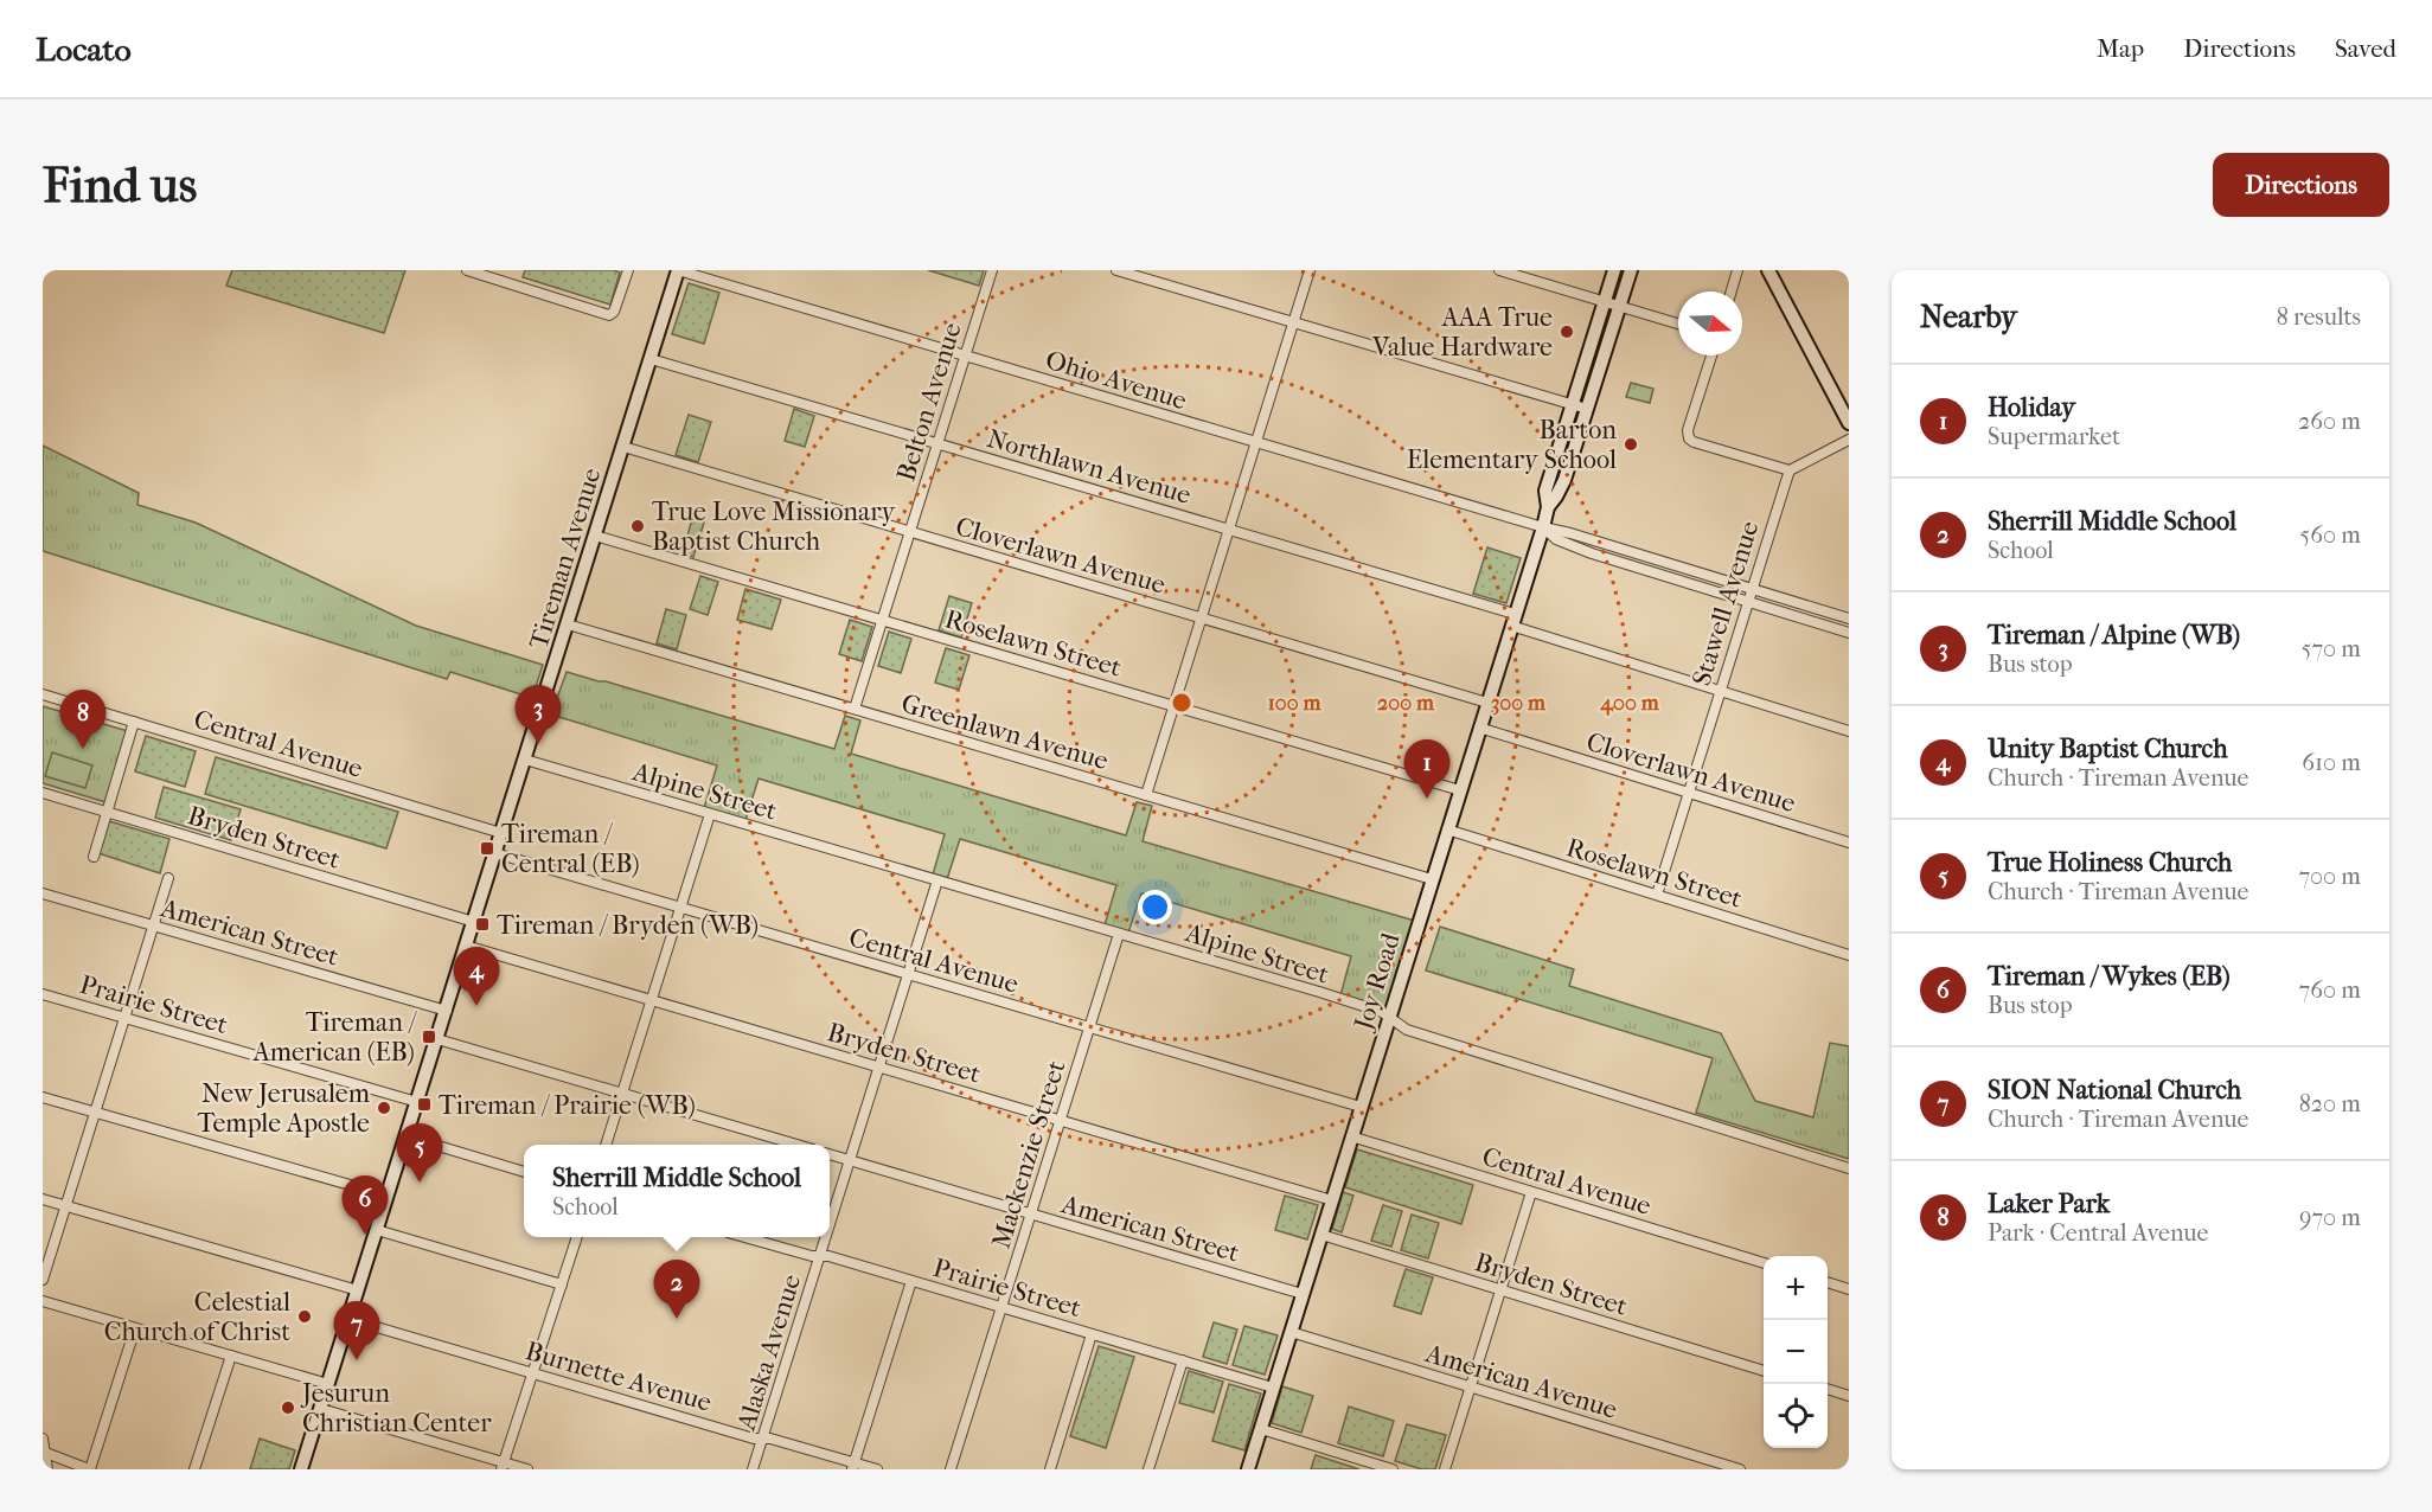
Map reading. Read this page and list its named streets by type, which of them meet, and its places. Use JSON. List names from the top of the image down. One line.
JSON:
{"streets":{"street":["Ohio Avenue","Belton Avenue","Northlawn Avenue","Cloverlawn Avenue","Tireman Avenue","Stawell Avenue","Roselawn Street","Greenlawn Avenue","Central Avenue","Alpine Street","Bryden Street","American Street","Joy Road","Prairie Street","Mackenzie Street","Alaska Avenue","Burnette Avenue","American Avenue"]},"crossings":[["Ohio Avenue","Belton Avenue"],["Ohio Avenue","Tireman Avenue"],["Ohio Avenue","Stawell Avenue"],["Ohio Avenue","Joy Road"],["Belton Avenue","Northlawn Avenue"],["Belton Avenue","Cloverlawn Avenue"],["Belton Avenue","Roselawn Street"],["Belton Avenue","Greenlawn Avenue"],["Northlawn Avenue","Tireman Avenue"],["Northlawn Avenue","Stawell Avenue"],["Northlawn Avenue","Joy Road"],["Cloverlawn Avenue","Tireman Avenue"],["Cloverlawn Avenue","Stawell Avenue"],["Cloverlawn Avenue","Joy Road"],["Tireman Avenue","Roselawn Street"],["Tireman Avenue","Greenlawn Avenue"],["Tireman Avenue","Central Avenue"],["Tireman Avenue","Alpine Street"],["Tireman Avenue","Bryden Street"],["Tireman Avenue","American Street"],["Tireman Avenue","Prairie Street"],["Tireman Avenue","Burnette Avenue"],["Stawell Avenue","Roselawn Street"],["Roselawn Street","Joy Road"],["Greenlawn Avenue","Joy Road"],["Central Avenue","Joy Road"],["Central Avenue","Mackenzie Street"],["Central Avenue","Alaska Avenue"],["Alpine Street","Joy Road"],["Alpine Street","Mackenzie Street"],["Alpine Street","Alaska Avenue"],["Bryden Street","Joy Road"],["Bryden Street","Mackenzie Street"],["Bryden Street","Alaska Avenue"],["American Street","Joy Road"],["American Street","Mackenzie Street"],["American Street","Alaska Avenue"],["Joy Road","Prairie Street"],["Joy Road","American Avenue"],["Prairie Street","Mackenzie Street"],["Prairie Street","Alaska Avenue"],["Alaska Avenue","Burnette Avenue"]],"places":{"other":["AAA True Value Hardware","Barton Elementary School","True Love Missionary Baptist Church","New Jerusalem Temple Apostle","Celestial Church of Christ","Jesurun Christian Center"],"transit":["Tireman / Central (EB)","Tireman / Bryden (WB)","Tireman / American (EB)","Tireman / Prairie (WB)"]},"north":"right","page":{"header":"Locato","nav":["Map","Directions","Saved"],"buttons":"Directions","title":"Find us","heading":["Nearby","8 results"],"list":[{"mark":"1","name":"Holiday","note":"Supermarket","value":"260 m"},{"mark":"2","name":"Sherrill Middle School","note":"School","value":"560 m"},{"mark":"3","name":"Tireman / Alpine (WB)","note":"Bus stop","value":"570 m"},{"mark":"4","name":"Unity Baptist Church","note":"Church · Tireman Avenue","value":"610 m"},{"mark":"5","name":"True Holiness Church","note":"Church · Tireman Avenue","value":"700 m"},{"mark":"6","name":"Tireman / Wykes (EB)","note":"Bus stop","value":"760 m"},{"mark":"7","name":"SION National Church","note":"Church · Tireman Avenue","value":"820 m"},{"mark":"8","name":"Laker Park","note":"Park · Central Avenue","value":"970 m"}],"pins":["3","8","1","4","5","6","2","7"],"popup":["Sherrill Middle School","School"],"map_buttons":["+","−"]},"rings":["100 m","200 m","300 m","400 m"]}
